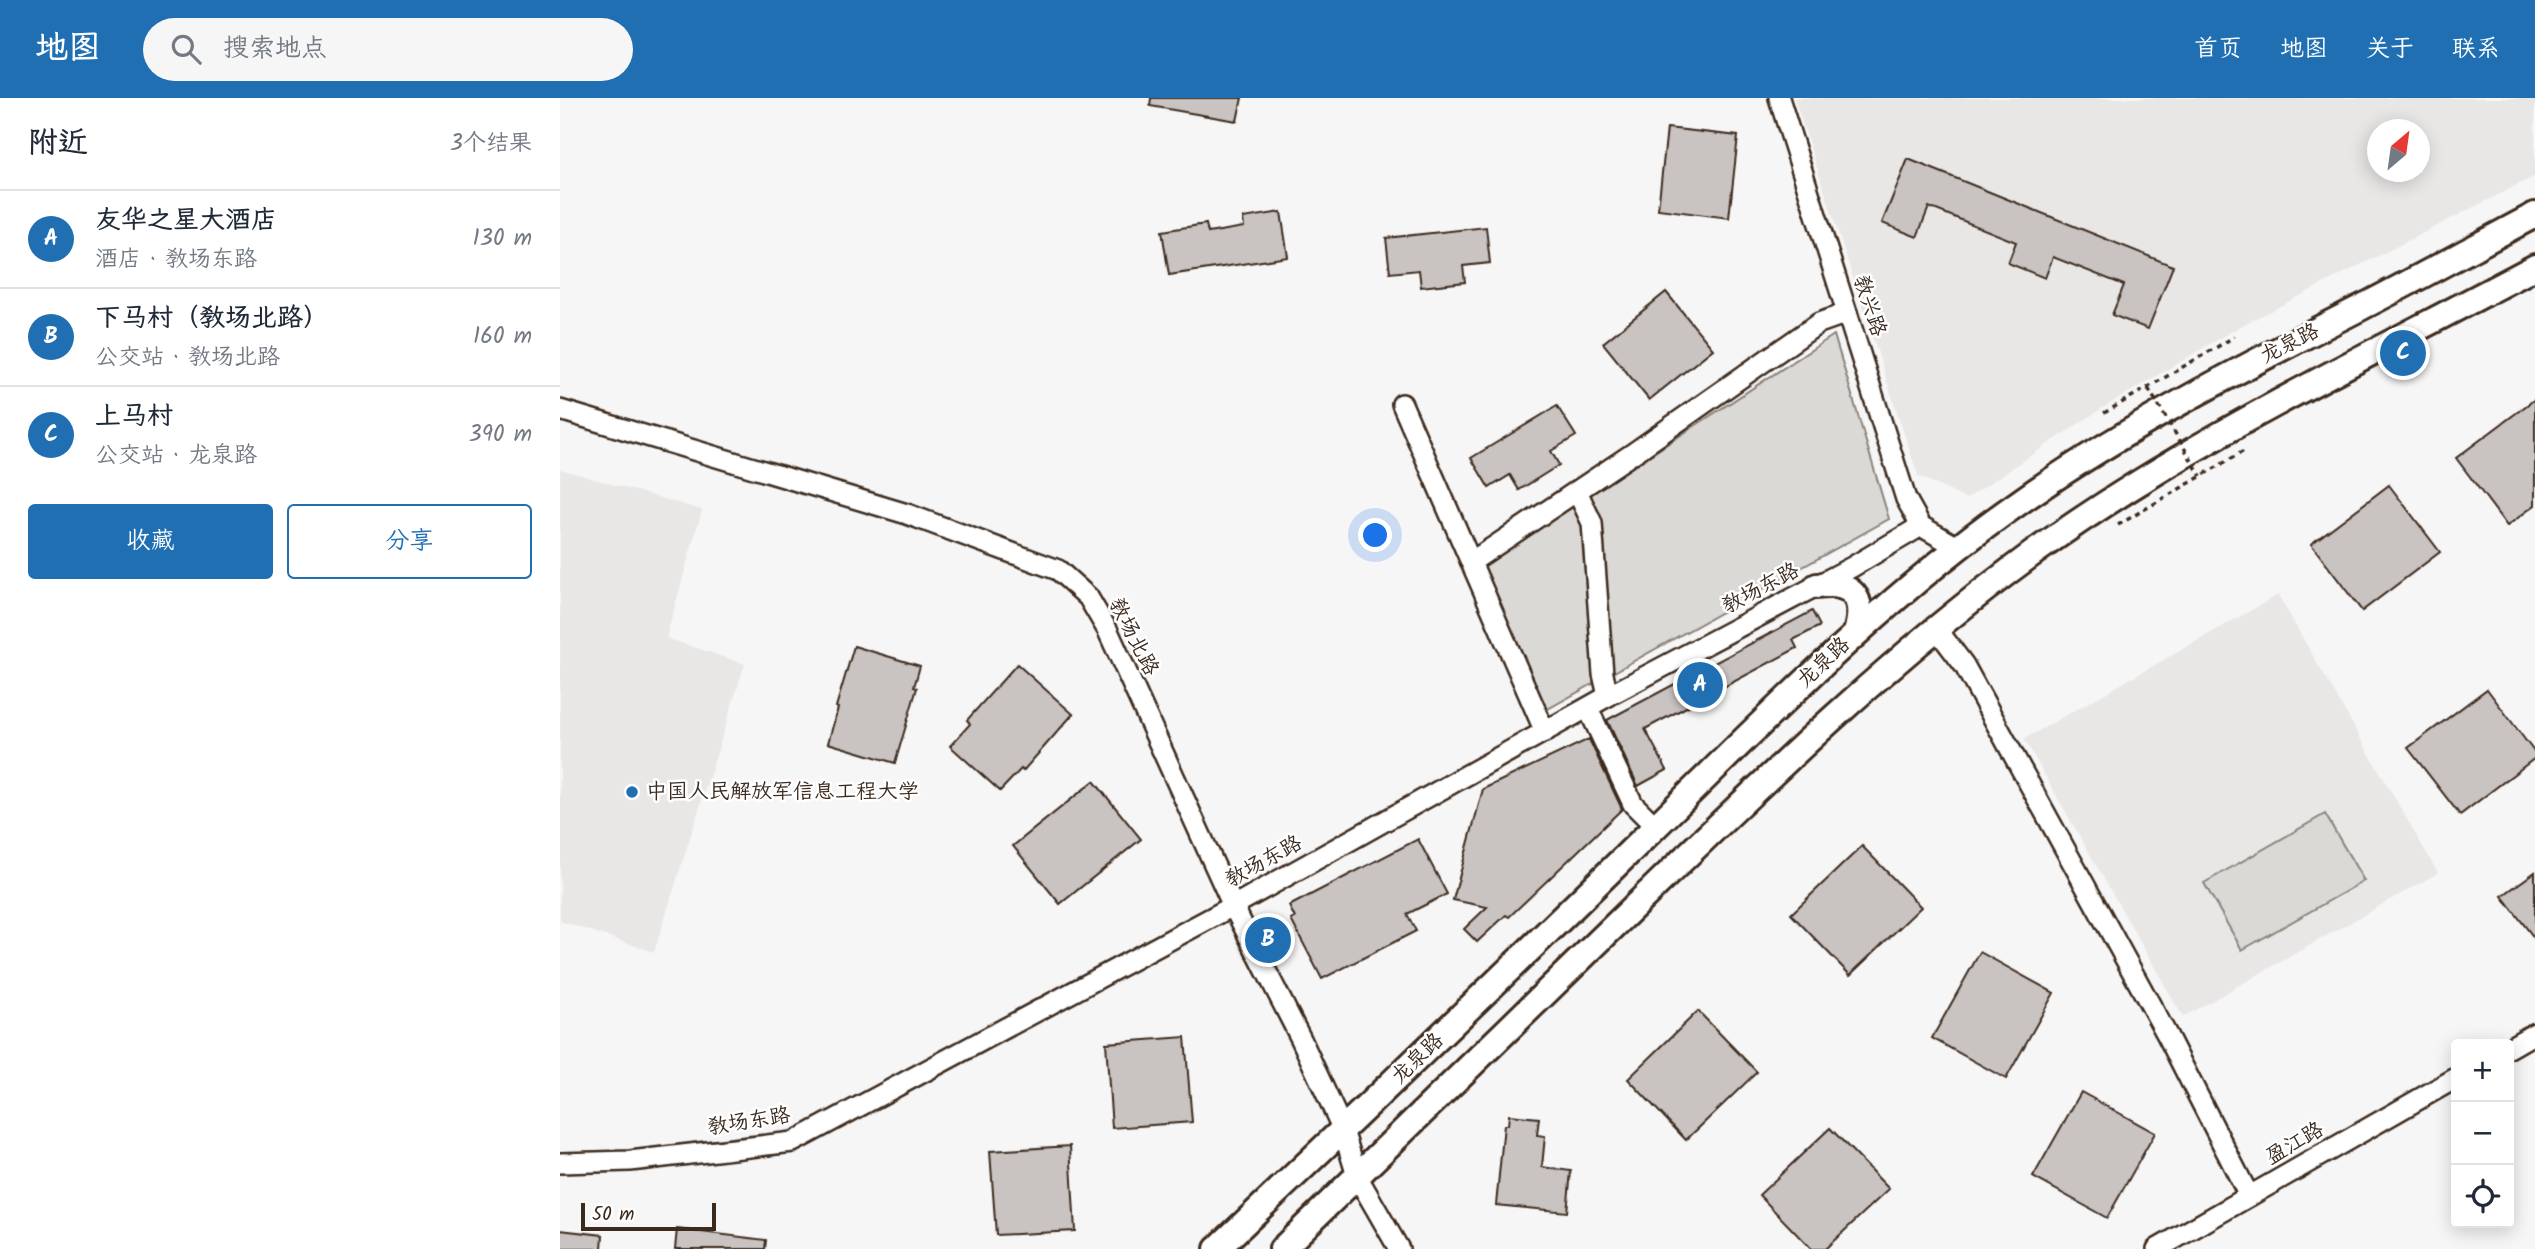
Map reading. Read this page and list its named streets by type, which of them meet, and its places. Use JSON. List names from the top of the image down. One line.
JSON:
{"streets":{"main road":["龙泉路"],"street":["教兴路","教场东路","教场北路","盈江路"]},"crossings":[["教兴路","教场东路"],["龙泉路","教场北路"],["教场东路","教场北路"]],"places":["中国人民解放军信息工程大学"],"scale_bar":"50 m","north":"top right","page":{"header":"地图","search":"搜索地点","nav":["首页","地图","关于","联系"],"heading":["附近","3个结果"],"list":[{"mark":"A","name":"友华之星大酒店","note":"酒店 · 教场东路","value":"130 m"},{"mark":"B","name":"下马村（教场北路）","note":"公交站 · 教场北路","value":"160 m"},{"mark":"C","name":"上马村","note":"公交站 · 龙泉路","value":"390 m"}],"pins":["C","A","B"],"buttons":["收藏","分享"],"map_buttons":["+","−"],"scale":"50 m"}}
